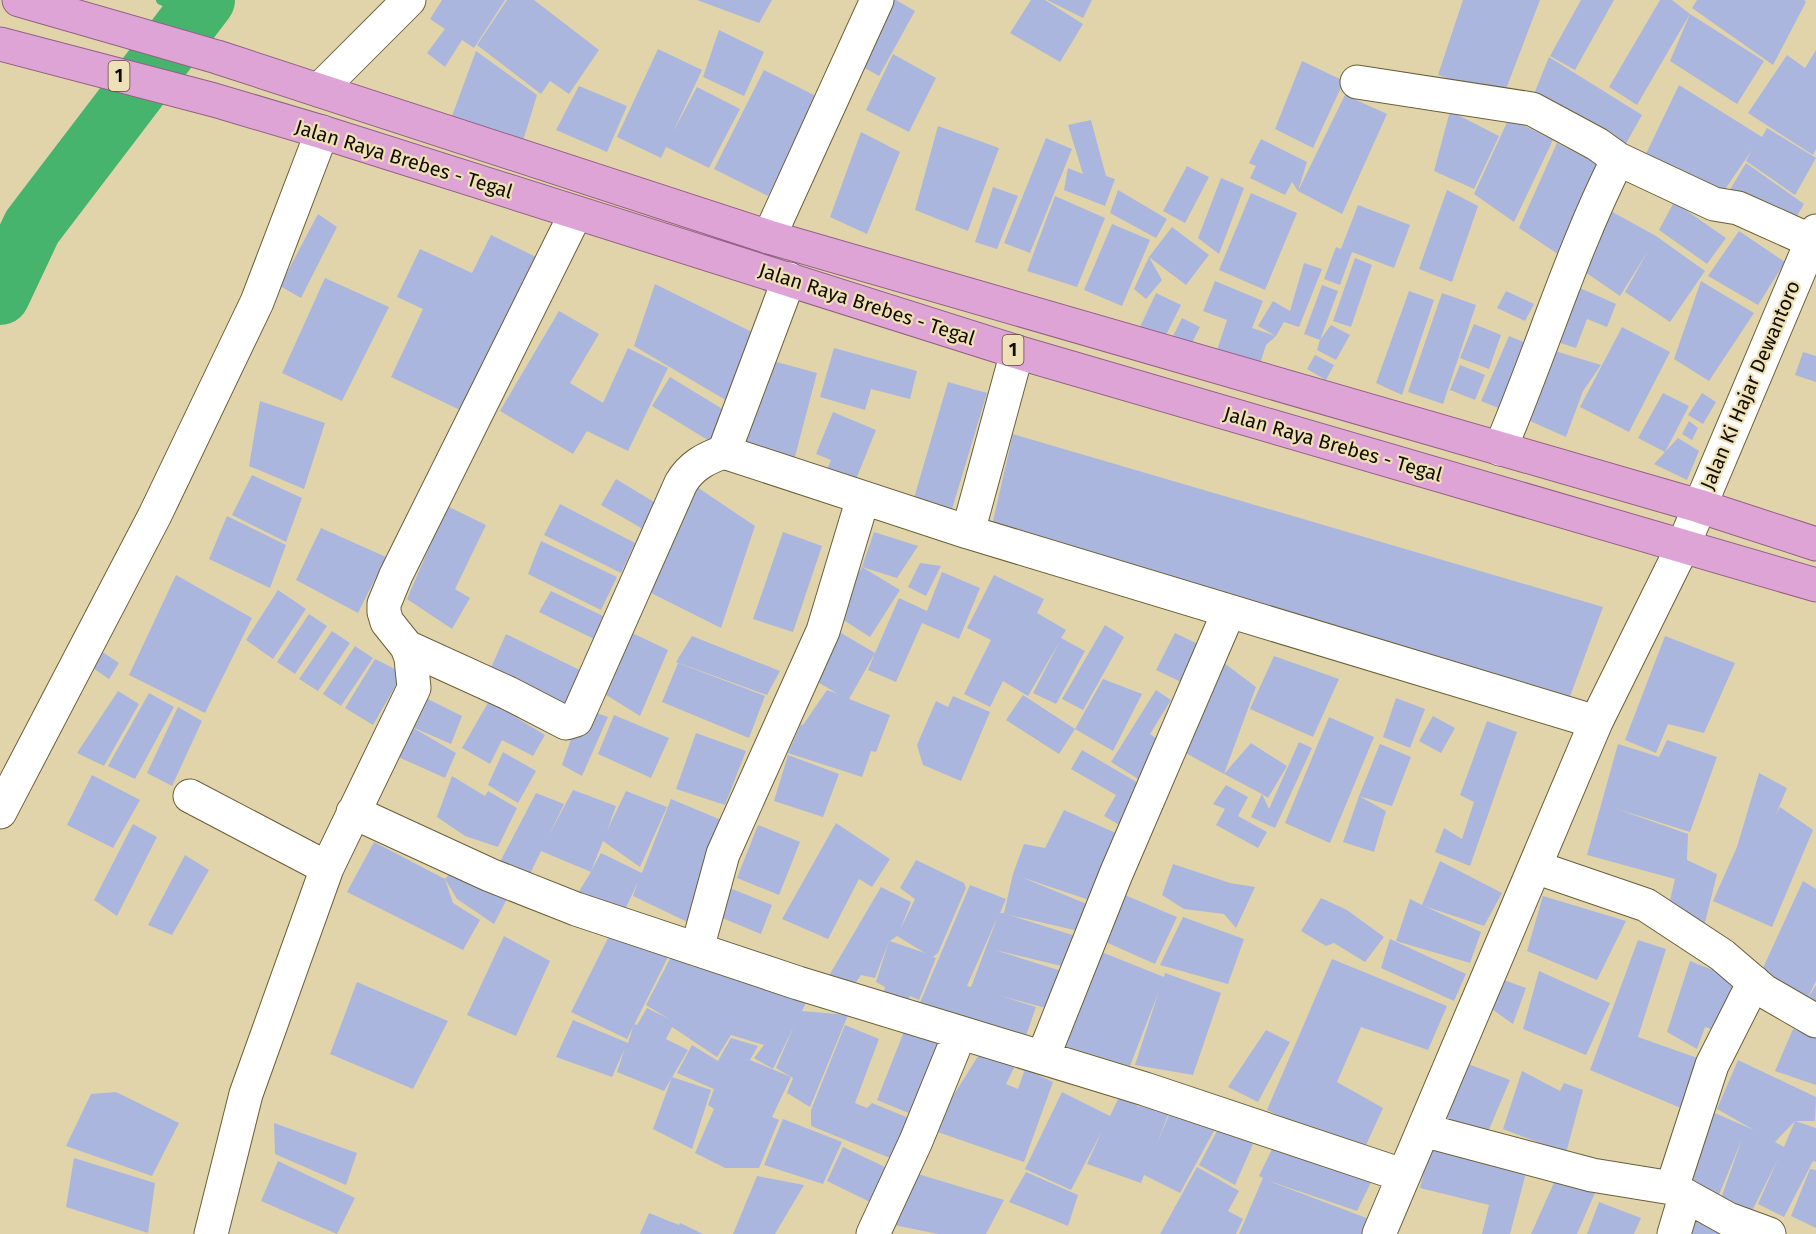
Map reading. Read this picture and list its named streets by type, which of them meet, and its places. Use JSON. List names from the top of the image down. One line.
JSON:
{"streets":{"highway":["1","Jalan Raya Brebes - Tegal"],"street":["Jalan Ki Hajar Dewantoro"]},"crossings":[["Jalan Raya Brebes - Tegal","Jalan Ki Hajar Dewantoro"]]}
